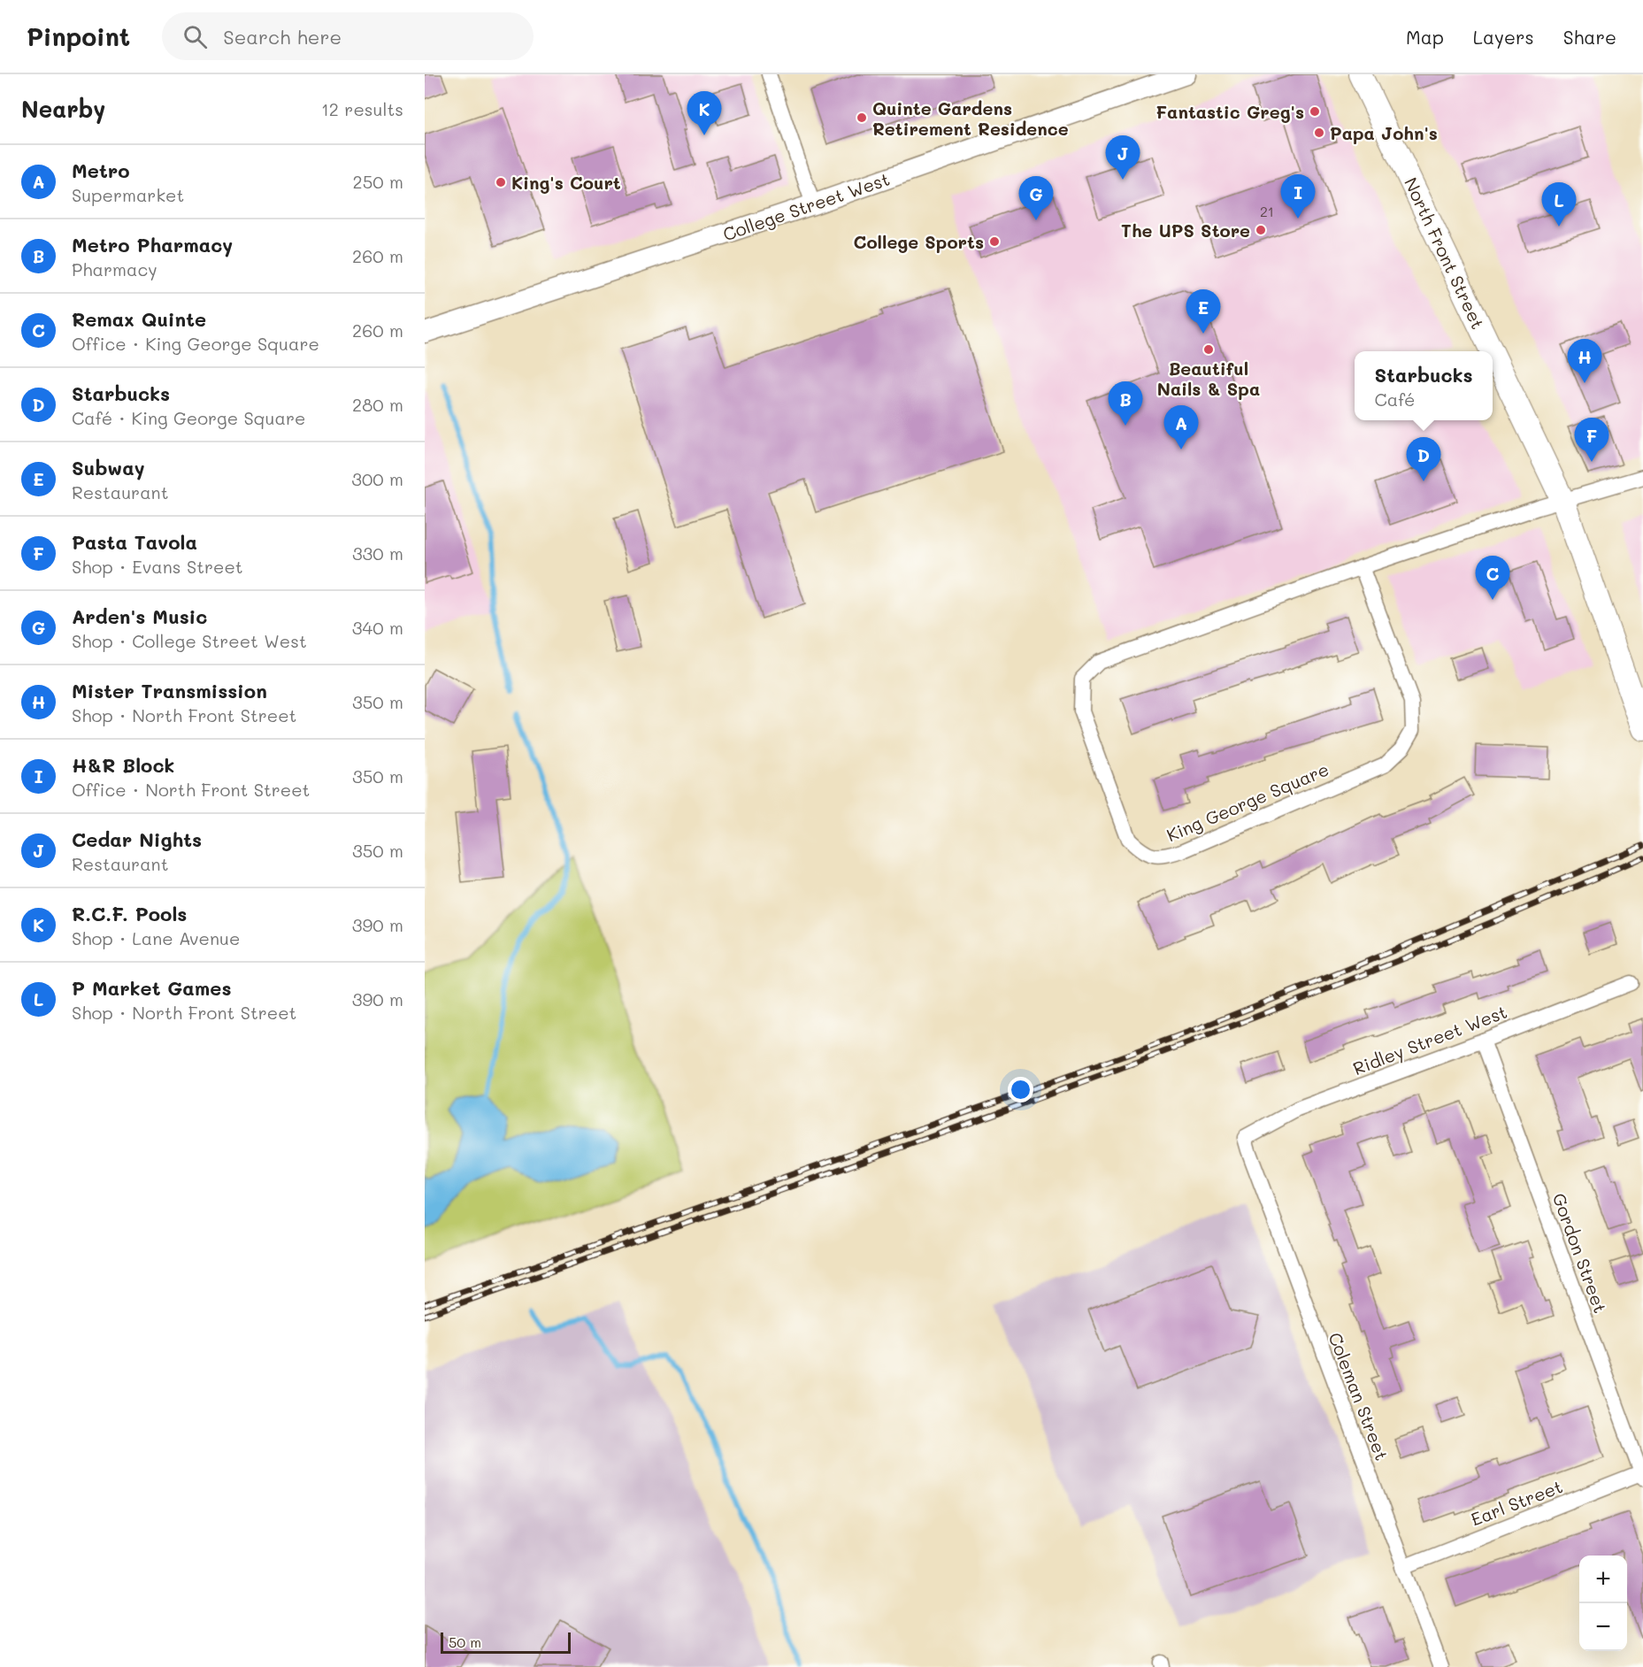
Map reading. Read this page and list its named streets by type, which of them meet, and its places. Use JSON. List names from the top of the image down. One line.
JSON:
{"streets":{"main road":["College Street West","North Front Street"],"street":["King George Square","Ridley Street West","Gordon Street","Coleman Street","Earl Street"]},"crossings":[["North Front Street","King George Square"],["Ridley Street West","Gordon Street"],["Ridley Street West","Coleman Street"],["Gordon Street","Earl Street"],["Coleman Street","Earl Street"]],"places":["Fantastic Greg's","Quinte Gardens Retirement Residence","Papa John's","King's Court","The UPS Store","College Sports","Beautiful Nails & Spa"],"house_numbers":["21"],"scale_bar":"50 m","page":{"header":"Pinpoint","search":"Search here","nav":["Map","Layers","Share"],"heading":["Nearby","12 results"],"pins":["K","J","I","G","L","E","H","B","A","F","D","C"],"list":[{"mark":"A","name":"Metro","note":"Supermarket","value":"250 m"},{"mark":"B","name":"Metro Pharmacy","note":"Pharmacy","value":"260 m"},{"mark":"C","name":"Remax Quinte","note":"Office · King George Square","value":"260 m"},{"mark":"D","name":"Starbucks","note":"Café · King George Square","value":"280 m"},{"mark":"E","name":"Subway","note":"Restaurant","value":"300 m"},{"mark":"F","name":"Pasta Tavola","note":"Shop · Evans Street","value":"330 m"},{"mark":"G","name":"Arden's Music","note":"Shop · College Street West","value":"340 m"},{"mark":"H","name":"Mister Transmission","note":"Shop · North Front Street","value":"350 m"},{"mark":"I","name":"H&R Block","note":"Office · North Front Street","value":"350 m"},{"mark":"J","name":"Cedar Nights","note":"Restaurant","value":"350 m"},{"mark":"K","name":"R.C.F. Pools","note":"Shop · Lane Avenue","value":"390 m"},{"mark":"L","name":"P Market Games","note":"Shop · North Front Street","value":"390 m"}],"popup":["Starbucks","Café"],"map_buttons":["+","−"],"scale":"50 m"}}
